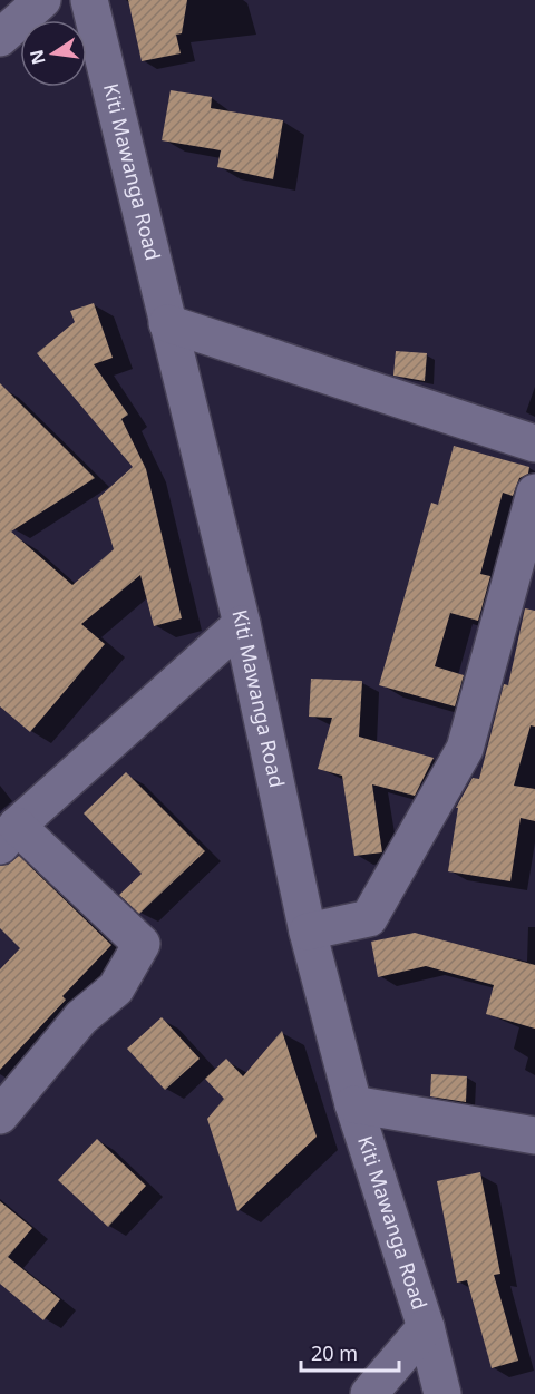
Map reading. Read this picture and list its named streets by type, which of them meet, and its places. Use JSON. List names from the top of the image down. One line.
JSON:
{"streets":{"street":["Kiti Mawanga Road"]},"scale_bar":"20 m","north":"left"}
